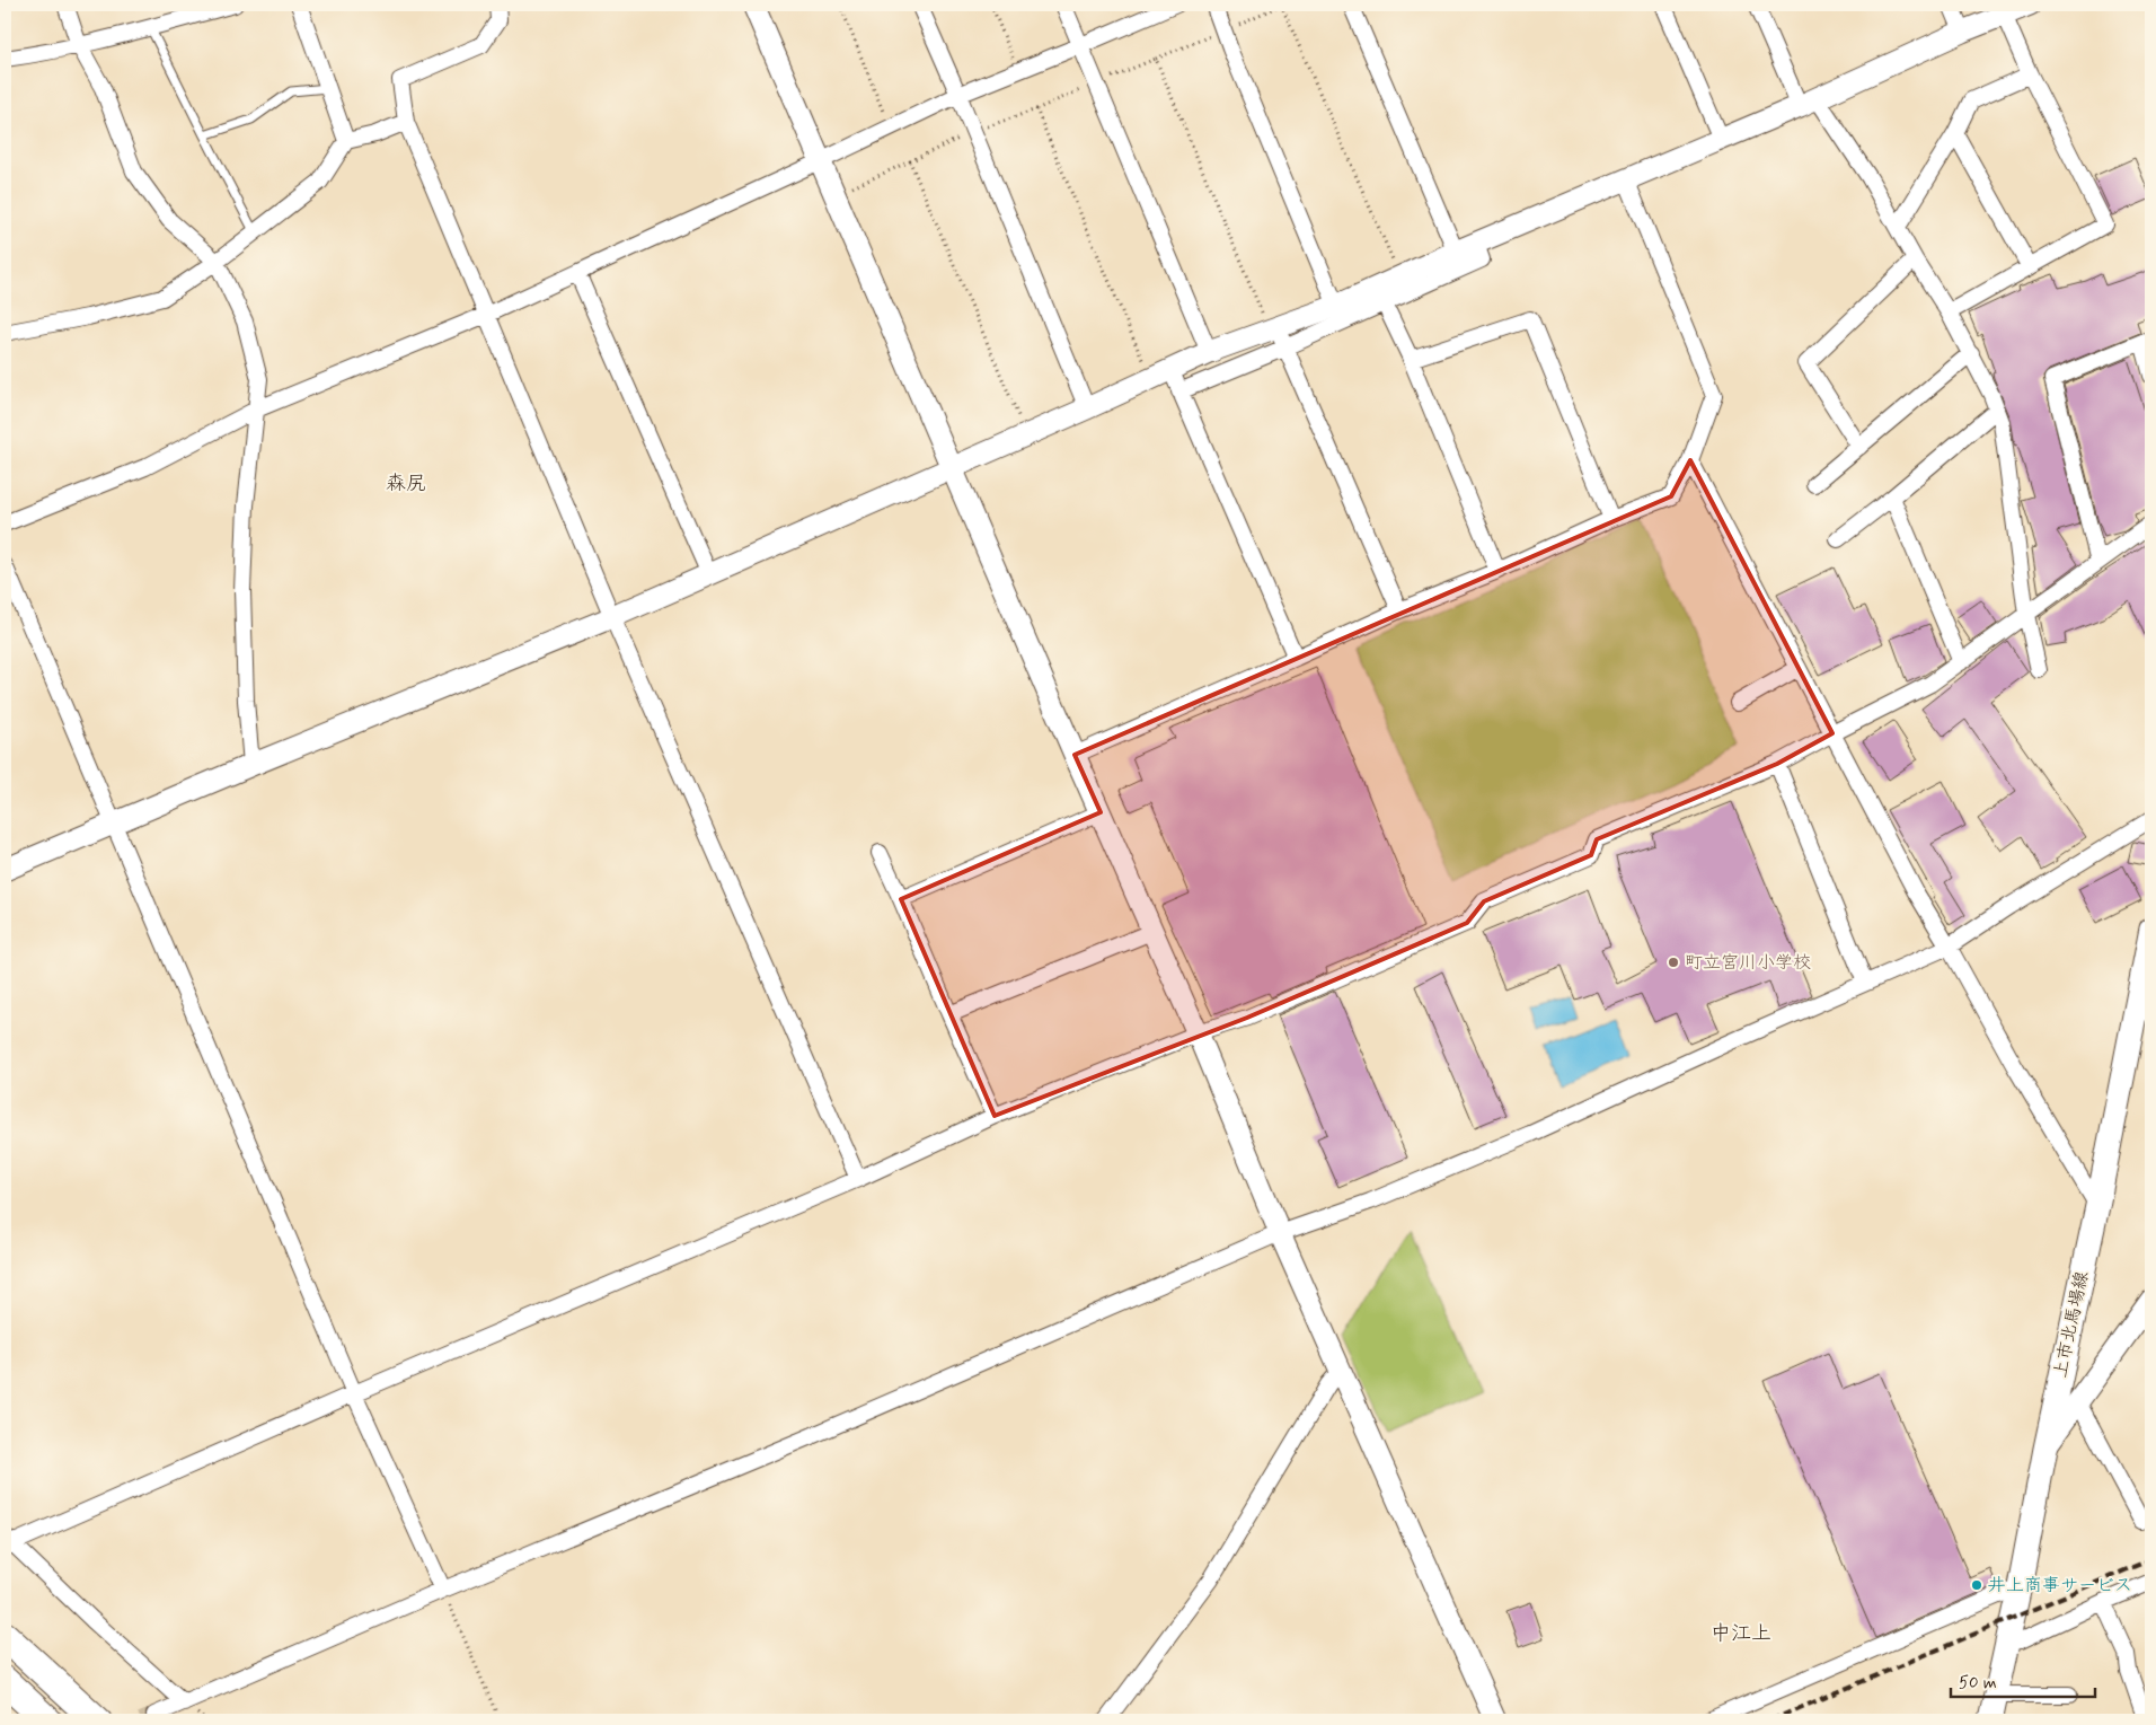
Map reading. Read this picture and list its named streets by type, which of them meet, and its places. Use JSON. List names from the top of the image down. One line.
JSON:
{"streets":{"main road":["上市北馬場線"]},"districts":["森尻","中江上"],"places":["町立宮川小学校","井上商事サービス"],"scale_bar":"50 m"}
